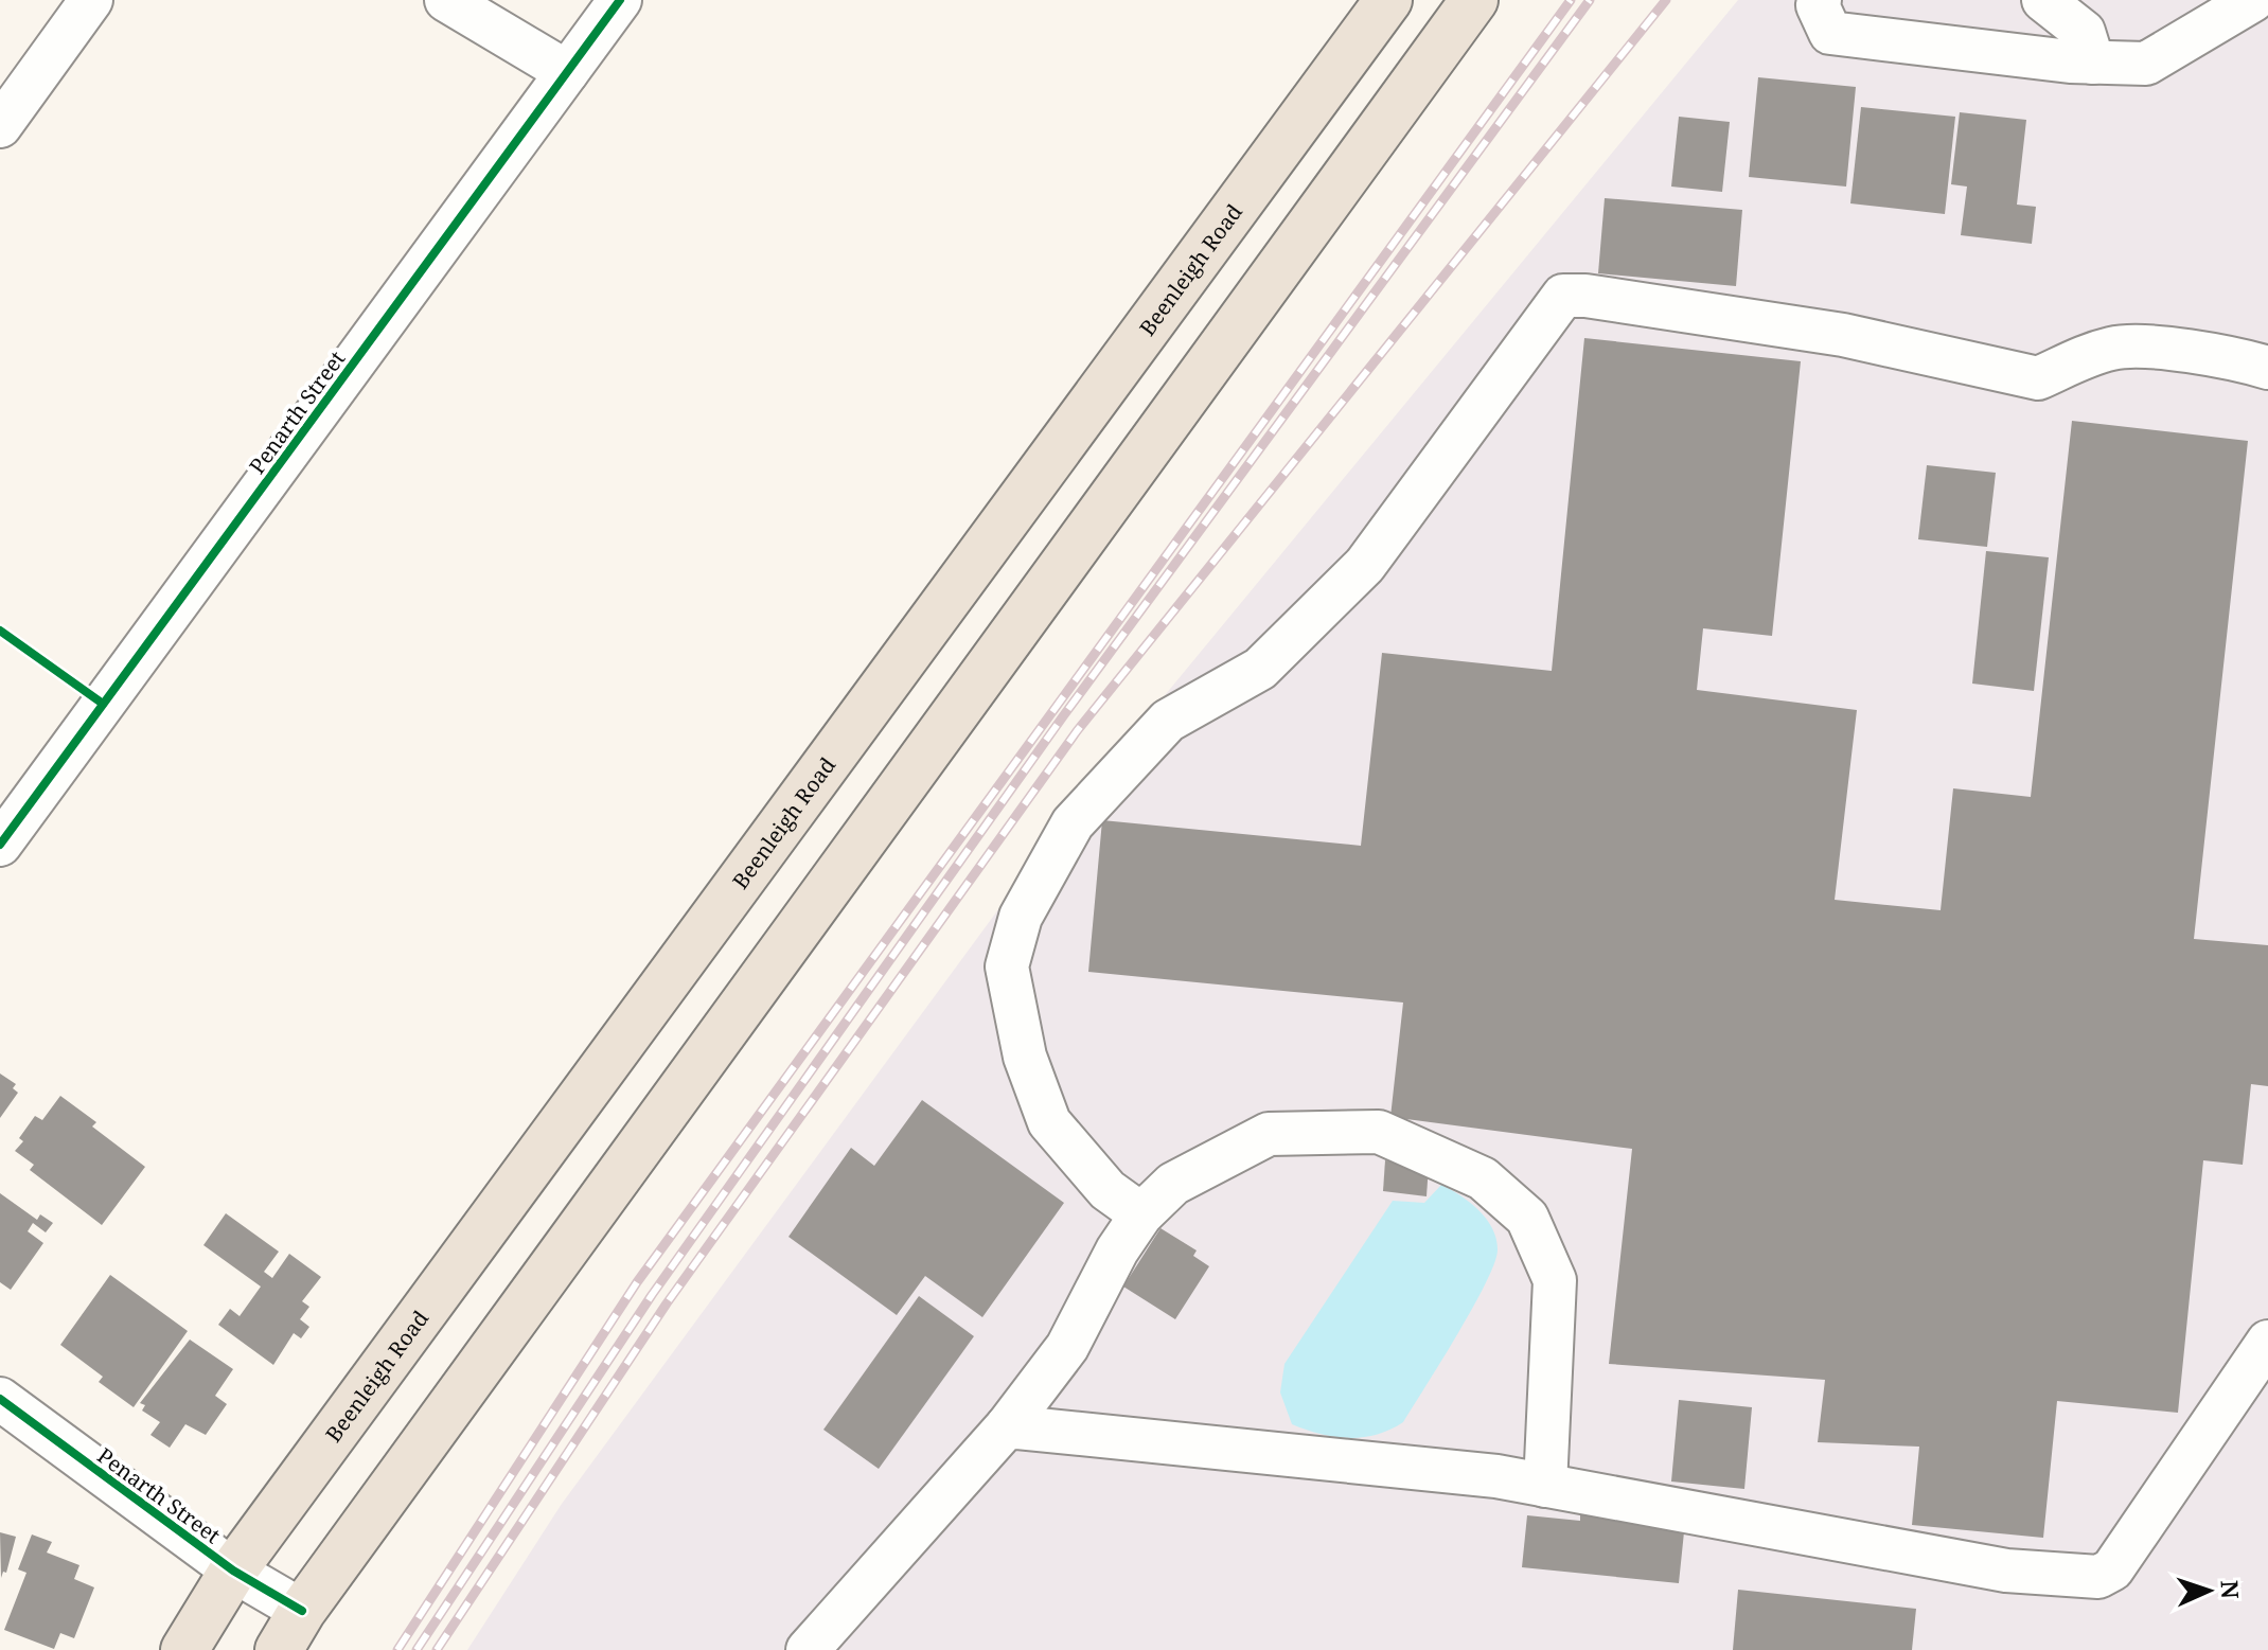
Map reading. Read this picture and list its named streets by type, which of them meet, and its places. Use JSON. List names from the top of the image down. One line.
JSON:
{"streets":{"main road":["Beenleigh Road"],"street":["Penarth Street"]},"crossings":[["Beenleigh Road","Penarth Street"]],"north":"right"}
